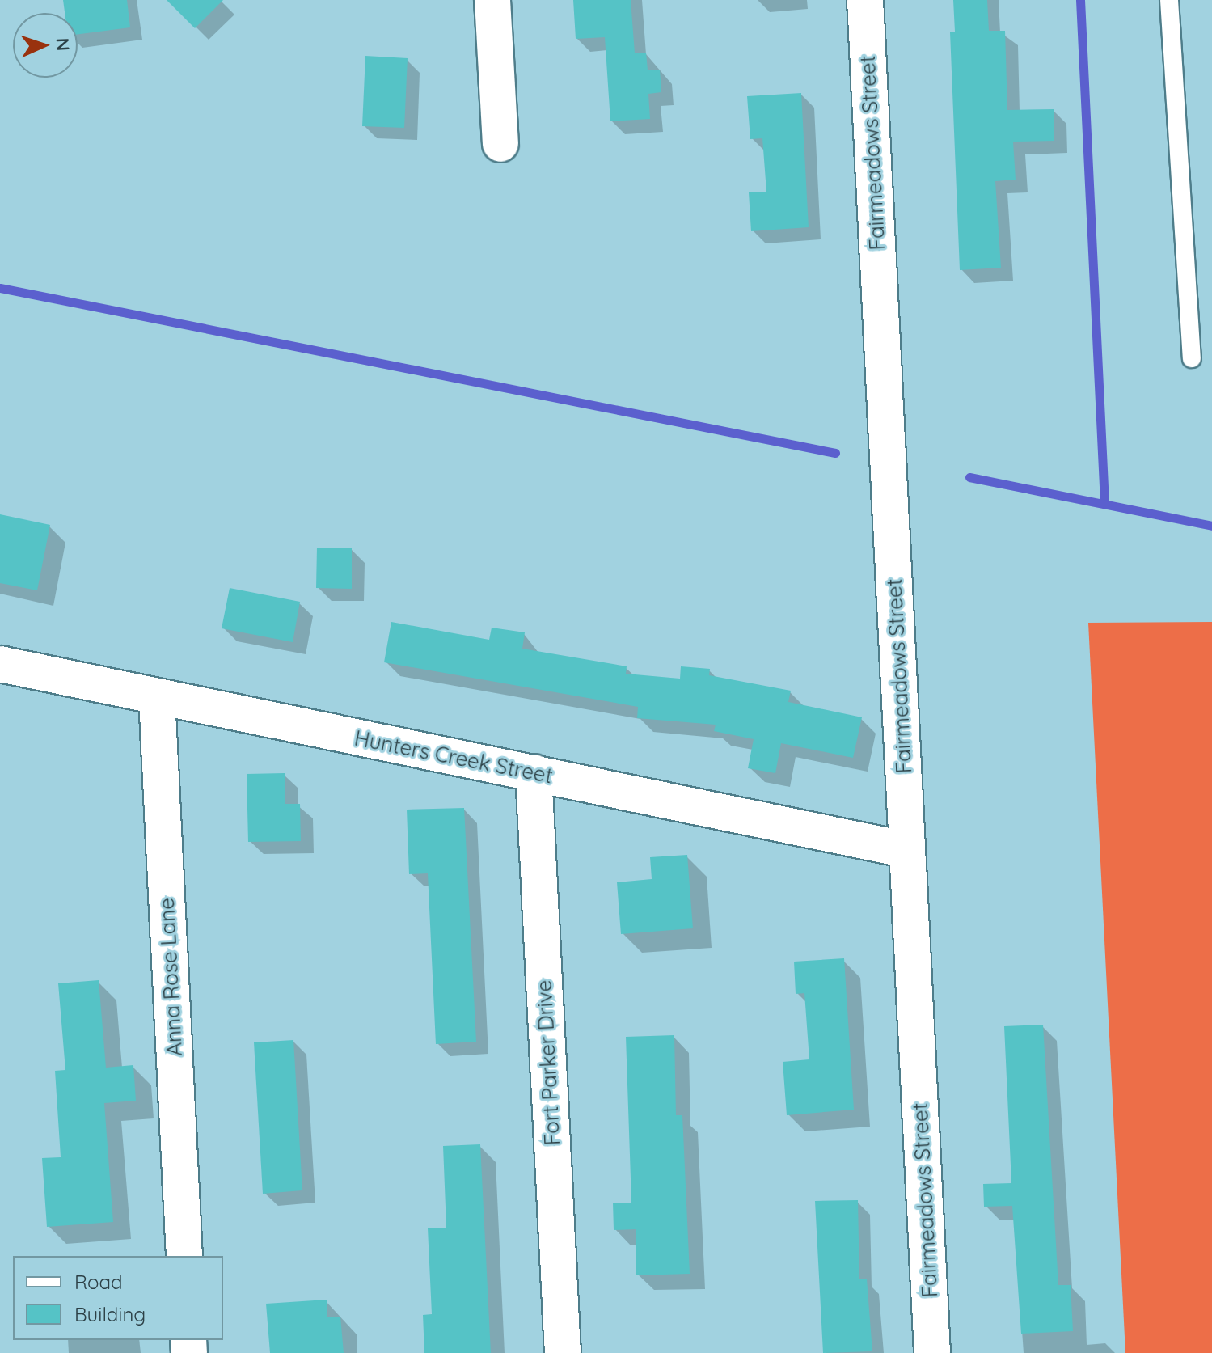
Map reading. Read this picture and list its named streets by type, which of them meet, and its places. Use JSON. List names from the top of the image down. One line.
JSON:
{"streets":{"street":["Fairmeadows Street","Hunters Creek Street","Anna Rose Lane","Fort Parker Drive"]},"crossings":[["Fairmeadows Street","Hunters Creek Street"],["Hunters Creek Street","Anna Rose Lane"],["Hunters Creek Street","Fort Parker Drive"]],"legend":["Road","Building"],"north":"right"}
